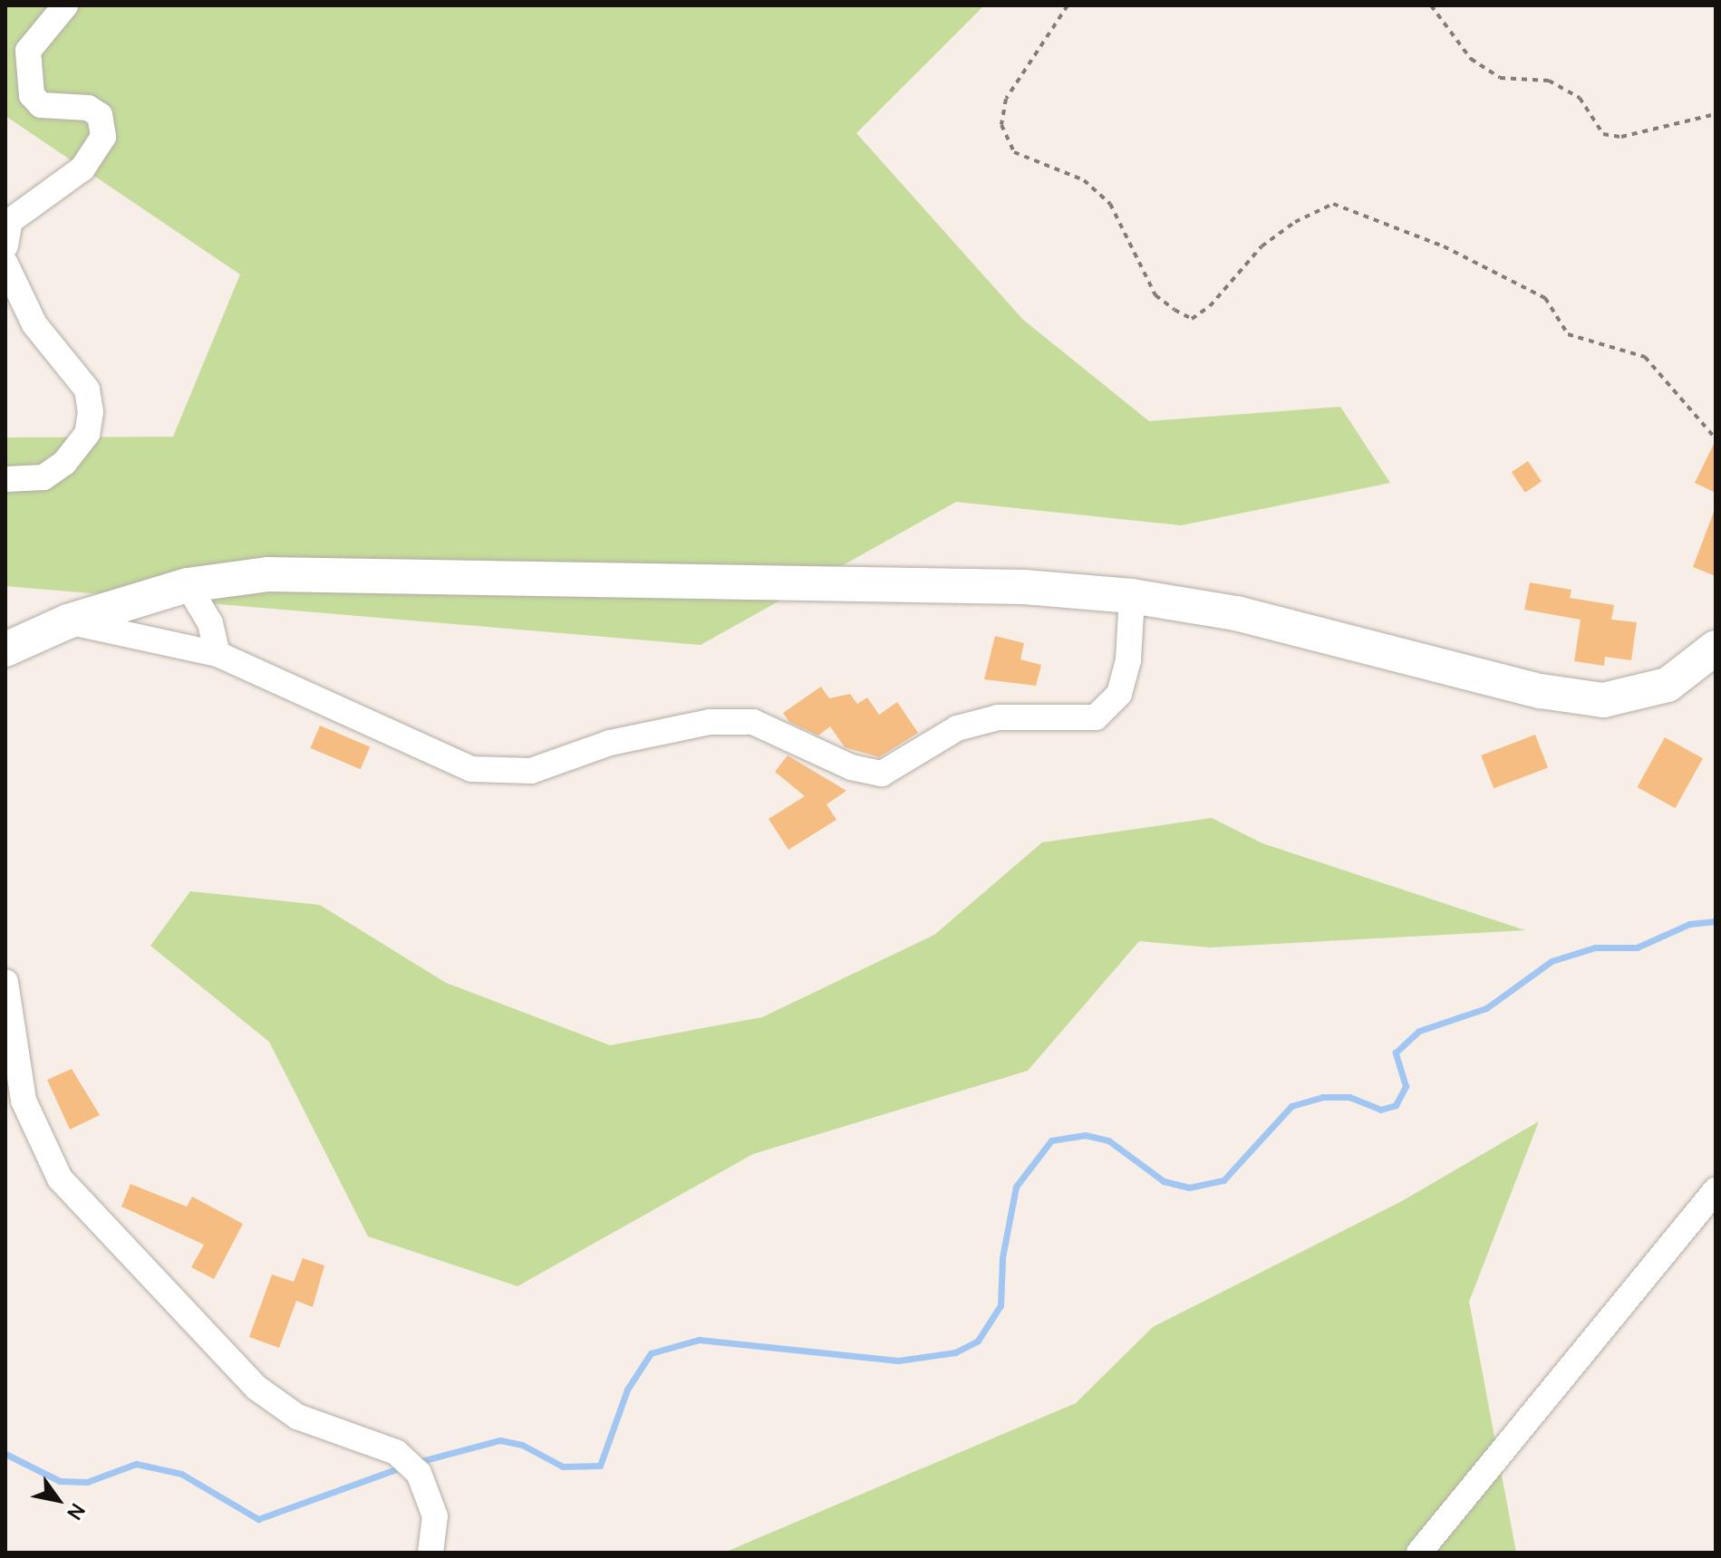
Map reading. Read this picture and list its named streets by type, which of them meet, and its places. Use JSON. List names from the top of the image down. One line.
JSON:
{"north":"bottom right"}
